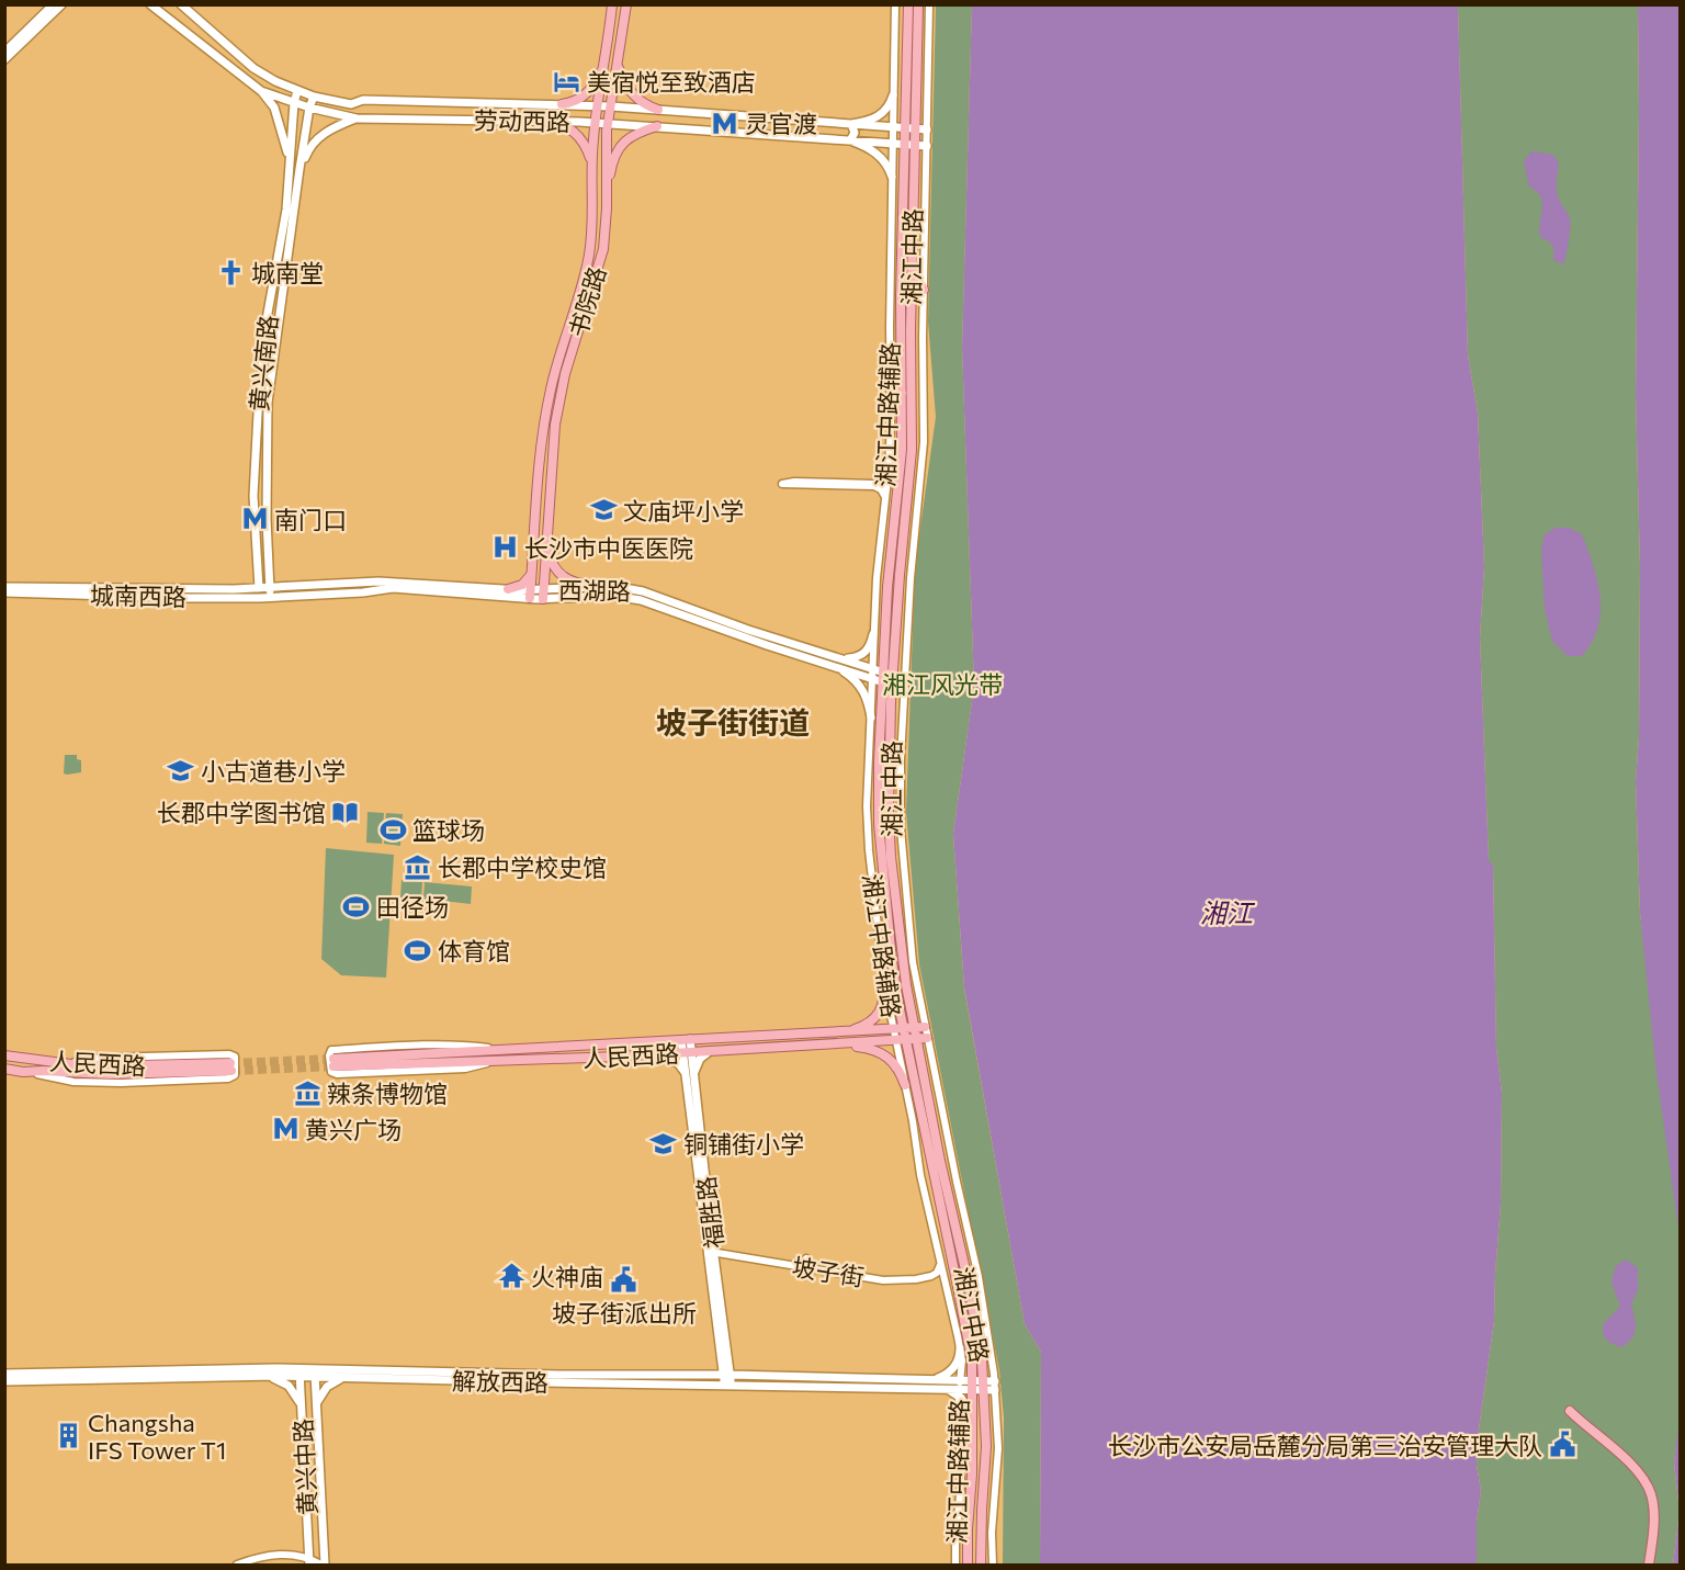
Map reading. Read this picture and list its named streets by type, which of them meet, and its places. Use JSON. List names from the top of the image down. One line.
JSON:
{"streets":{"main road":["劳动西路","湘江中路","书院路","黄兴南路","西湖路","城南西路","人民西路","福胜路","解放西路","黄兴中路"],"street":["湘江中路辅路","坡子街"]},"crossings":[["劳动西路","湘江中路"],["劳动西路","书院路"],["劳动西路","黄兴南路"],["劳动西路","湘江中路辅路"],["湘江中路","湘江中路辅路"],["湘江中路","西湖路"],["湘江中路","人民西路"],["湘江中路","解放西路"],["书院路","西湖路"],["黄兴南路","西湖路"],["黄兴南路","城南西路"],["湘江中路辅路","西湖路"],["湘江中路辅路","人民西路"],["湘江中路辅路","坡子街"],["湘江中路辅路","解放西路"],["西湖路","城南西路"],["人民西路","福胜路"],["福胜路","坡子街"],["福胜路","解放西路"],["解放西路","黄兴中路"]],"districts":["坡子街街道"],"water":["湘江"],"parks":["湘江风光带"],"places":{"hotel":["美宿悦至致酒店"],"metro station":["灵官渡","南门口","黄兴广场"],"church":["城南堂"],"school or university":["文庙坪小学","小古道巷小学","铜铺街小学"],"hospital":["长沙市中医医院"],"library":["长郡中学图书馆"],"sports":["篮球场","田径场","体育馆"],"museum":["长郡中学校史馆","辣条博物馆"],"temple":["火神庙"],"public building":["坡子街派出所","长沙市公安局岳麓分局第三治安管理大队"],"building":["Changsha IFS Tower T1"]}}
